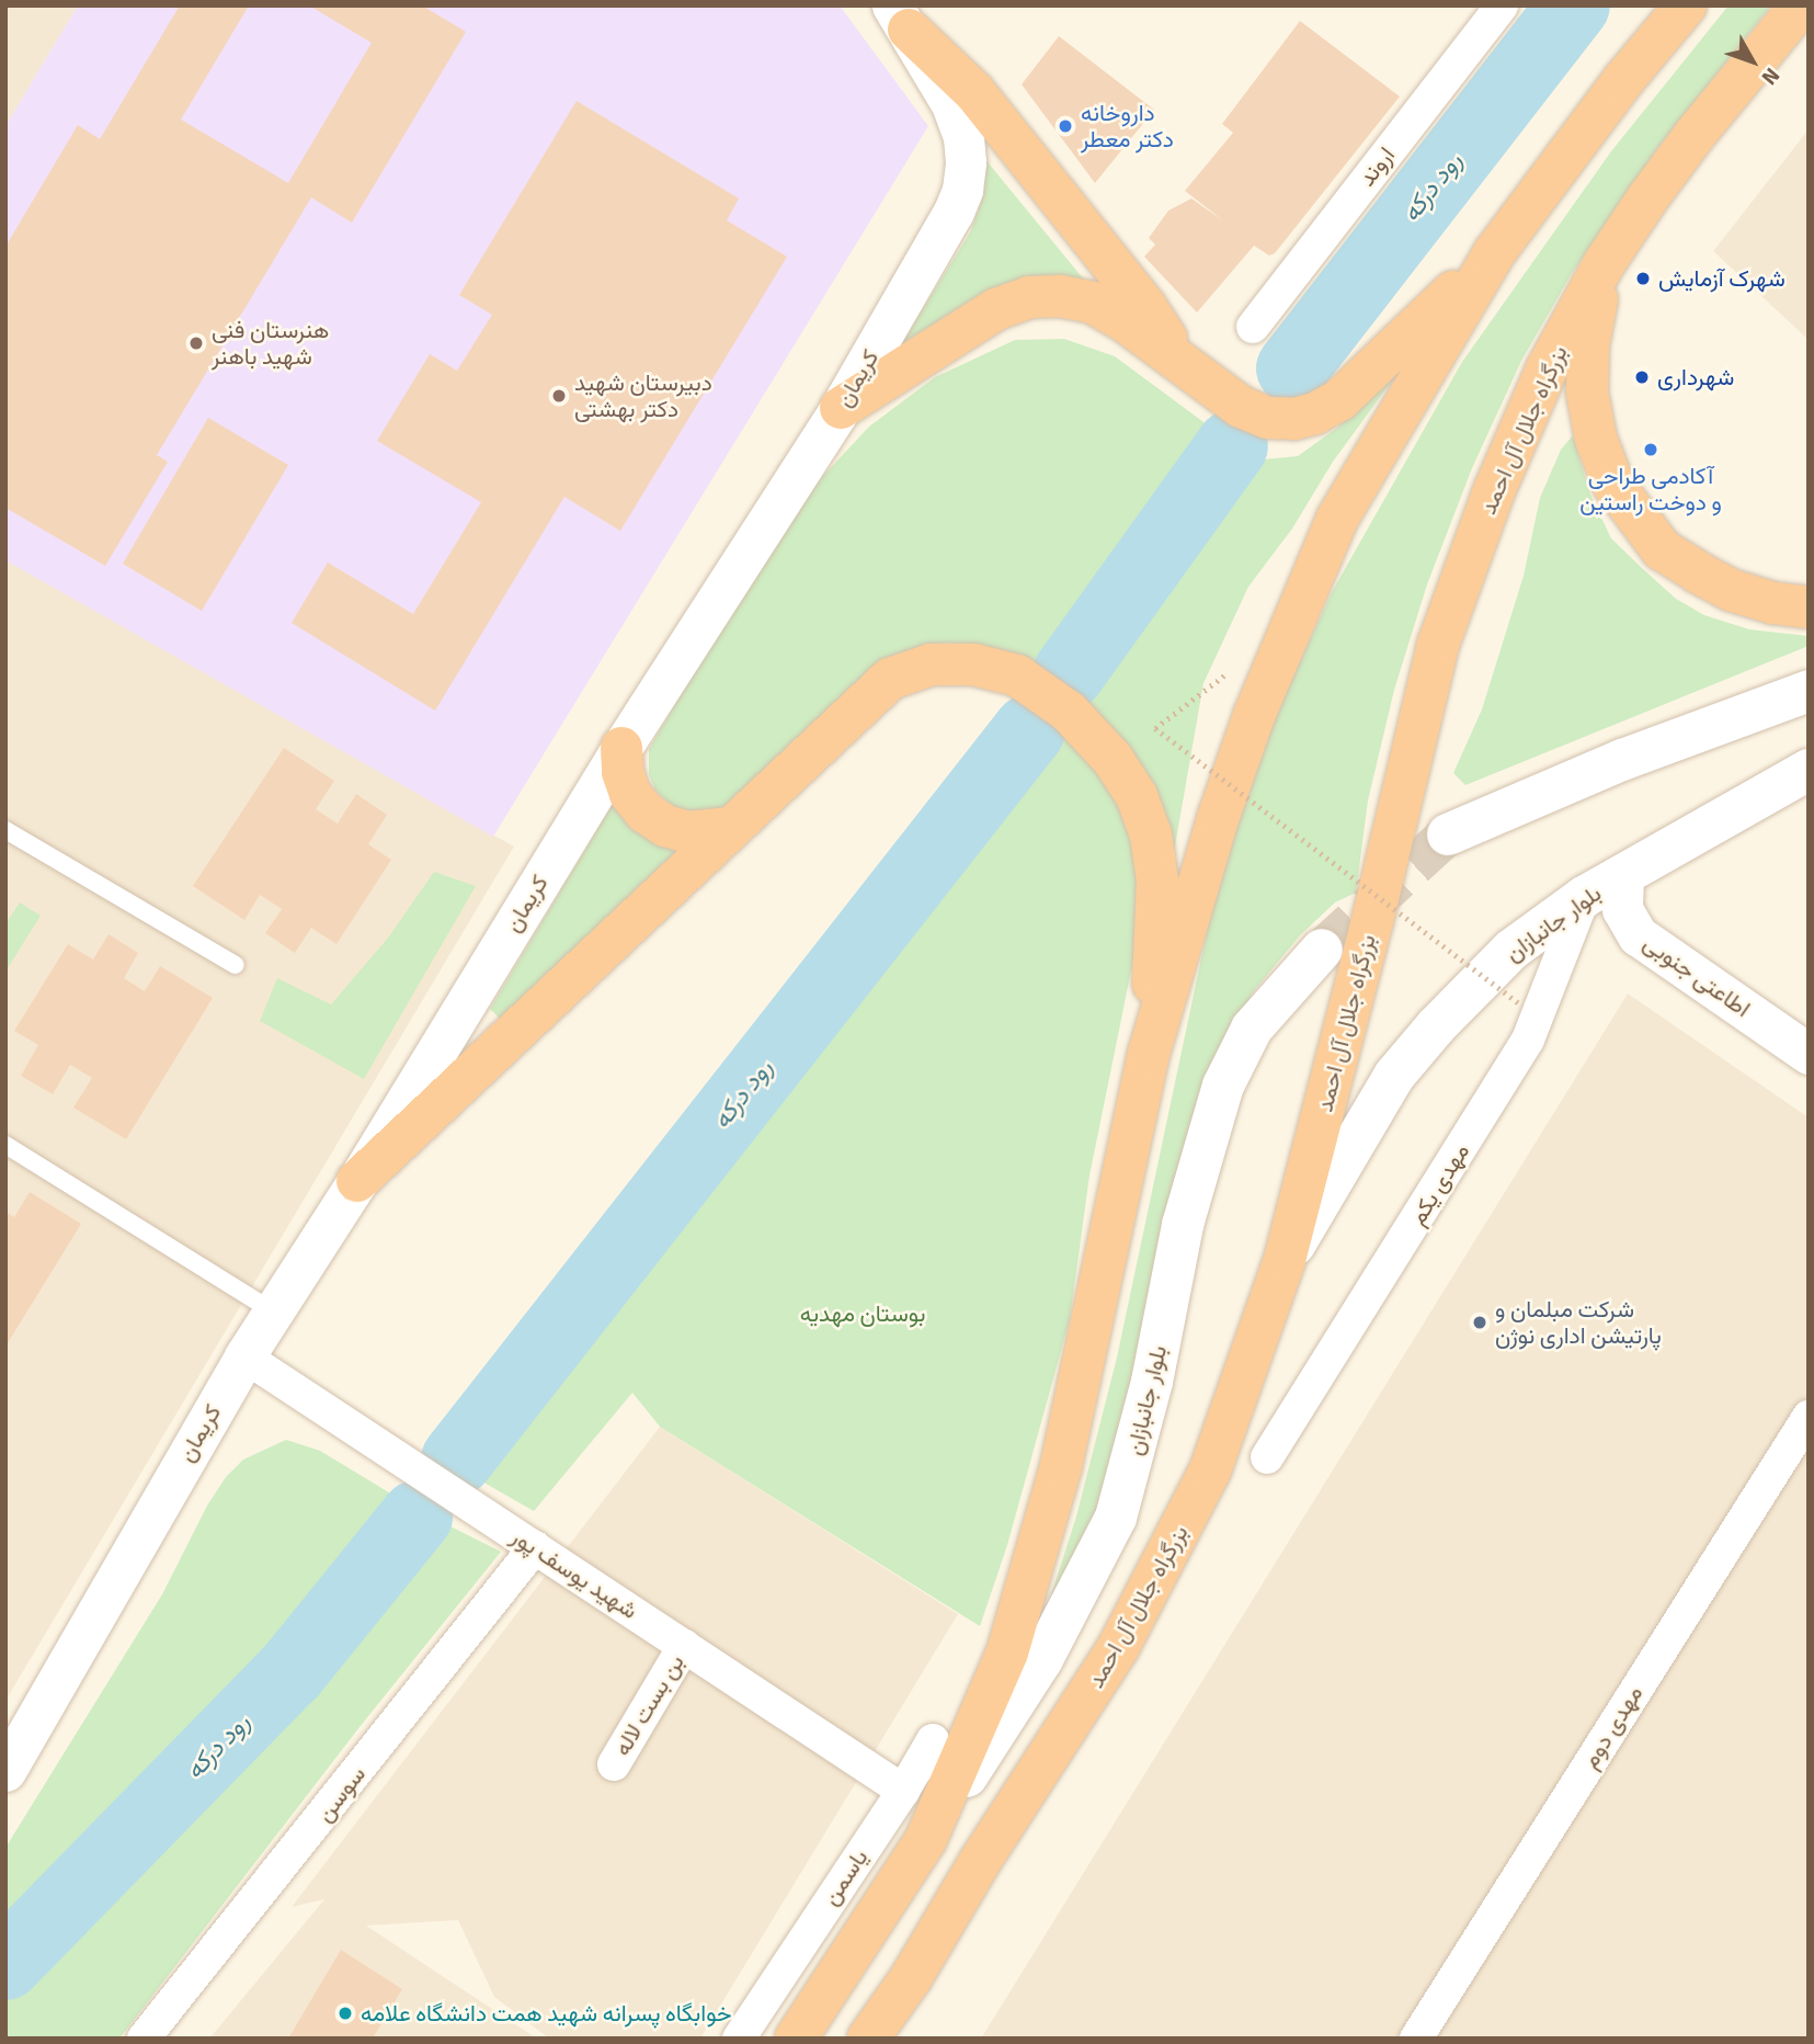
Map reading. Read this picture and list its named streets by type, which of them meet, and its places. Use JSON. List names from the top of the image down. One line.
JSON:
{"streets":{"highway":["بزرگراه جلال آل احمد"],"main road":["بلوار جانبازان"],"street":["اروند","کریمان","اطاعتی جنوبی","مهدی یکم","شهید یوسف پور","بن بست لاله","مهدی دوم","سوسن","یاسمن"]},"crossings":[["کریمان","شهید یوسف پور"],["بزرگراه جلال آل احمد","بلوار جانبازان"],["بلوار جانبازان","اطاعتی جنوبی"],["بلوار جانبازان","مهدی یکم"],["شهید یوسف پور","بن بست لاله"],["شهید یوسف پور","سوسن"],["شهید یوسف پور","یاسمن"]],"water":["رود درکه"],"parks":["بوستان مهدیه"],"places":["داروخانه دکتر معطر","شهرک آزمایش","هنرستان فنی شهید باهنر","شهرداری","دبیرستان شهید دکتر بهشتی","آکادمی طراحی و دوخت راستین","شرکت مبلمان و پارتیشن اداری نوژن","خوابگاه پسرانه شهید همت دانشگاه علامه"],"north":"bottom right"}
